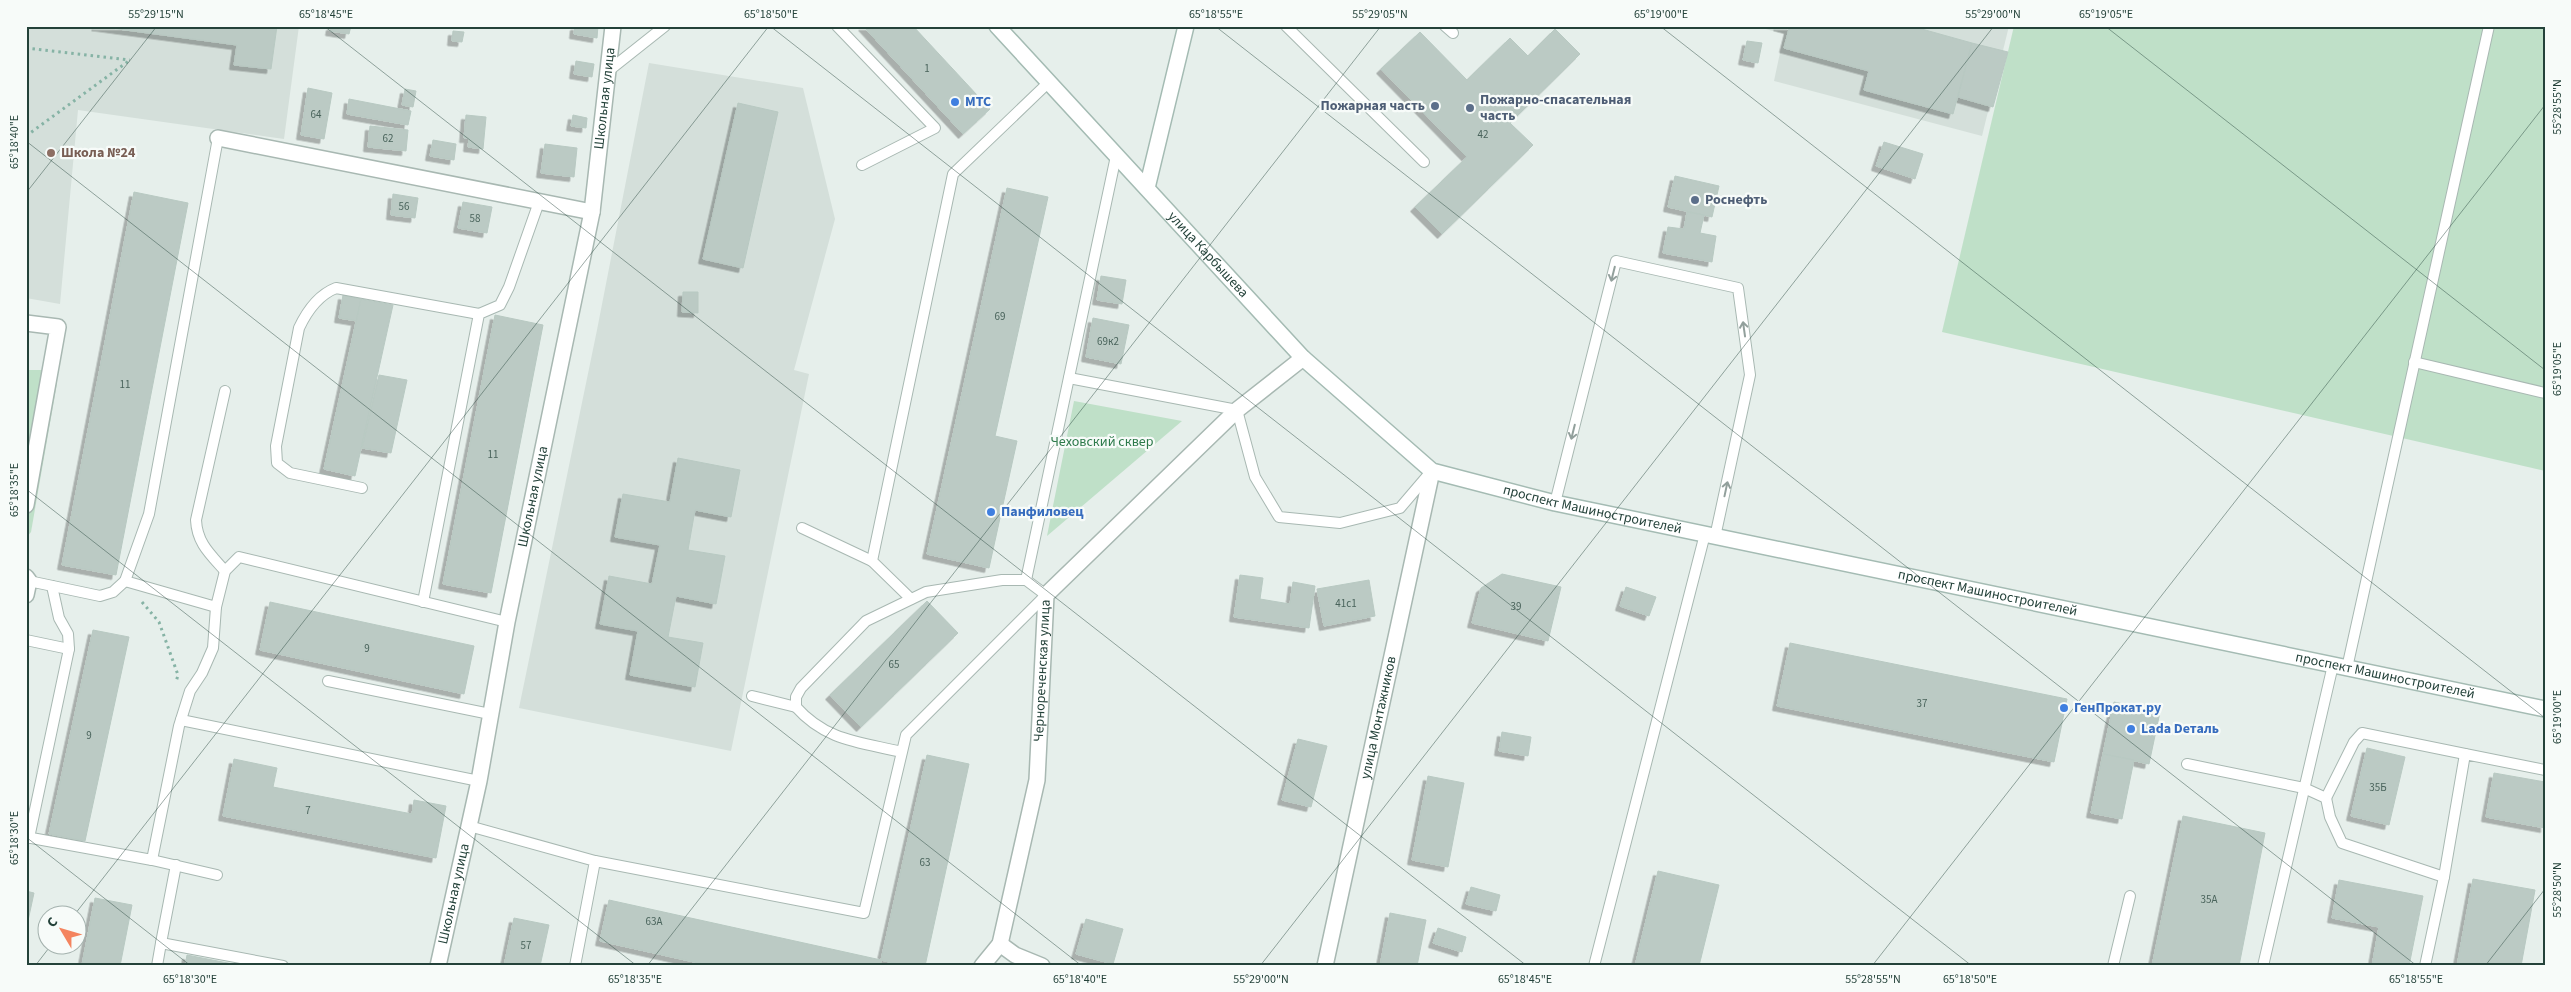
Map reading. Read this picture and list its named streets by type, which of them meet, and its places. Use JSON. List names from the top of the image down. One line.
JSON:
{"streets":{"street":["Школьная улица","улица Карбышева","проспект Машиностроителей","Чернореченская улица","улица Монтажников"]},"crossings":[["улица Карбышева","проспект Машиностроителей"],["улица Карбышева","Чернореченская улица"],["улица Карбышева","улица Монтажников"],["проспект Машиностроителей","улица Монтажников"]],"parks":["Чеховский сквер"],"places":["МТС","Пожарная часть","Пожарно-спасательная часть","Школа №24","Роснефть","Панфиловец","ГенПрокат.ру","Lada Dеталь"],"house_numbers":["1","64","42","62","56","58","69","69к2","11","11","41с1","39","9","65","37","9","35Б","7","63","35А","63А","57"],"north":"top left","coordinates":["55°29'15\"N","65°18'45\"E","65°18'50\"E","65°18'55\"E","55°29'05\"N","65°19'00\"E","55°29'00\"N","65°19'05\"E","55°28'55\"N","65°18'40\"E","65°18'35\"E","65°18'30\"E","55°28'50\"N"]}
